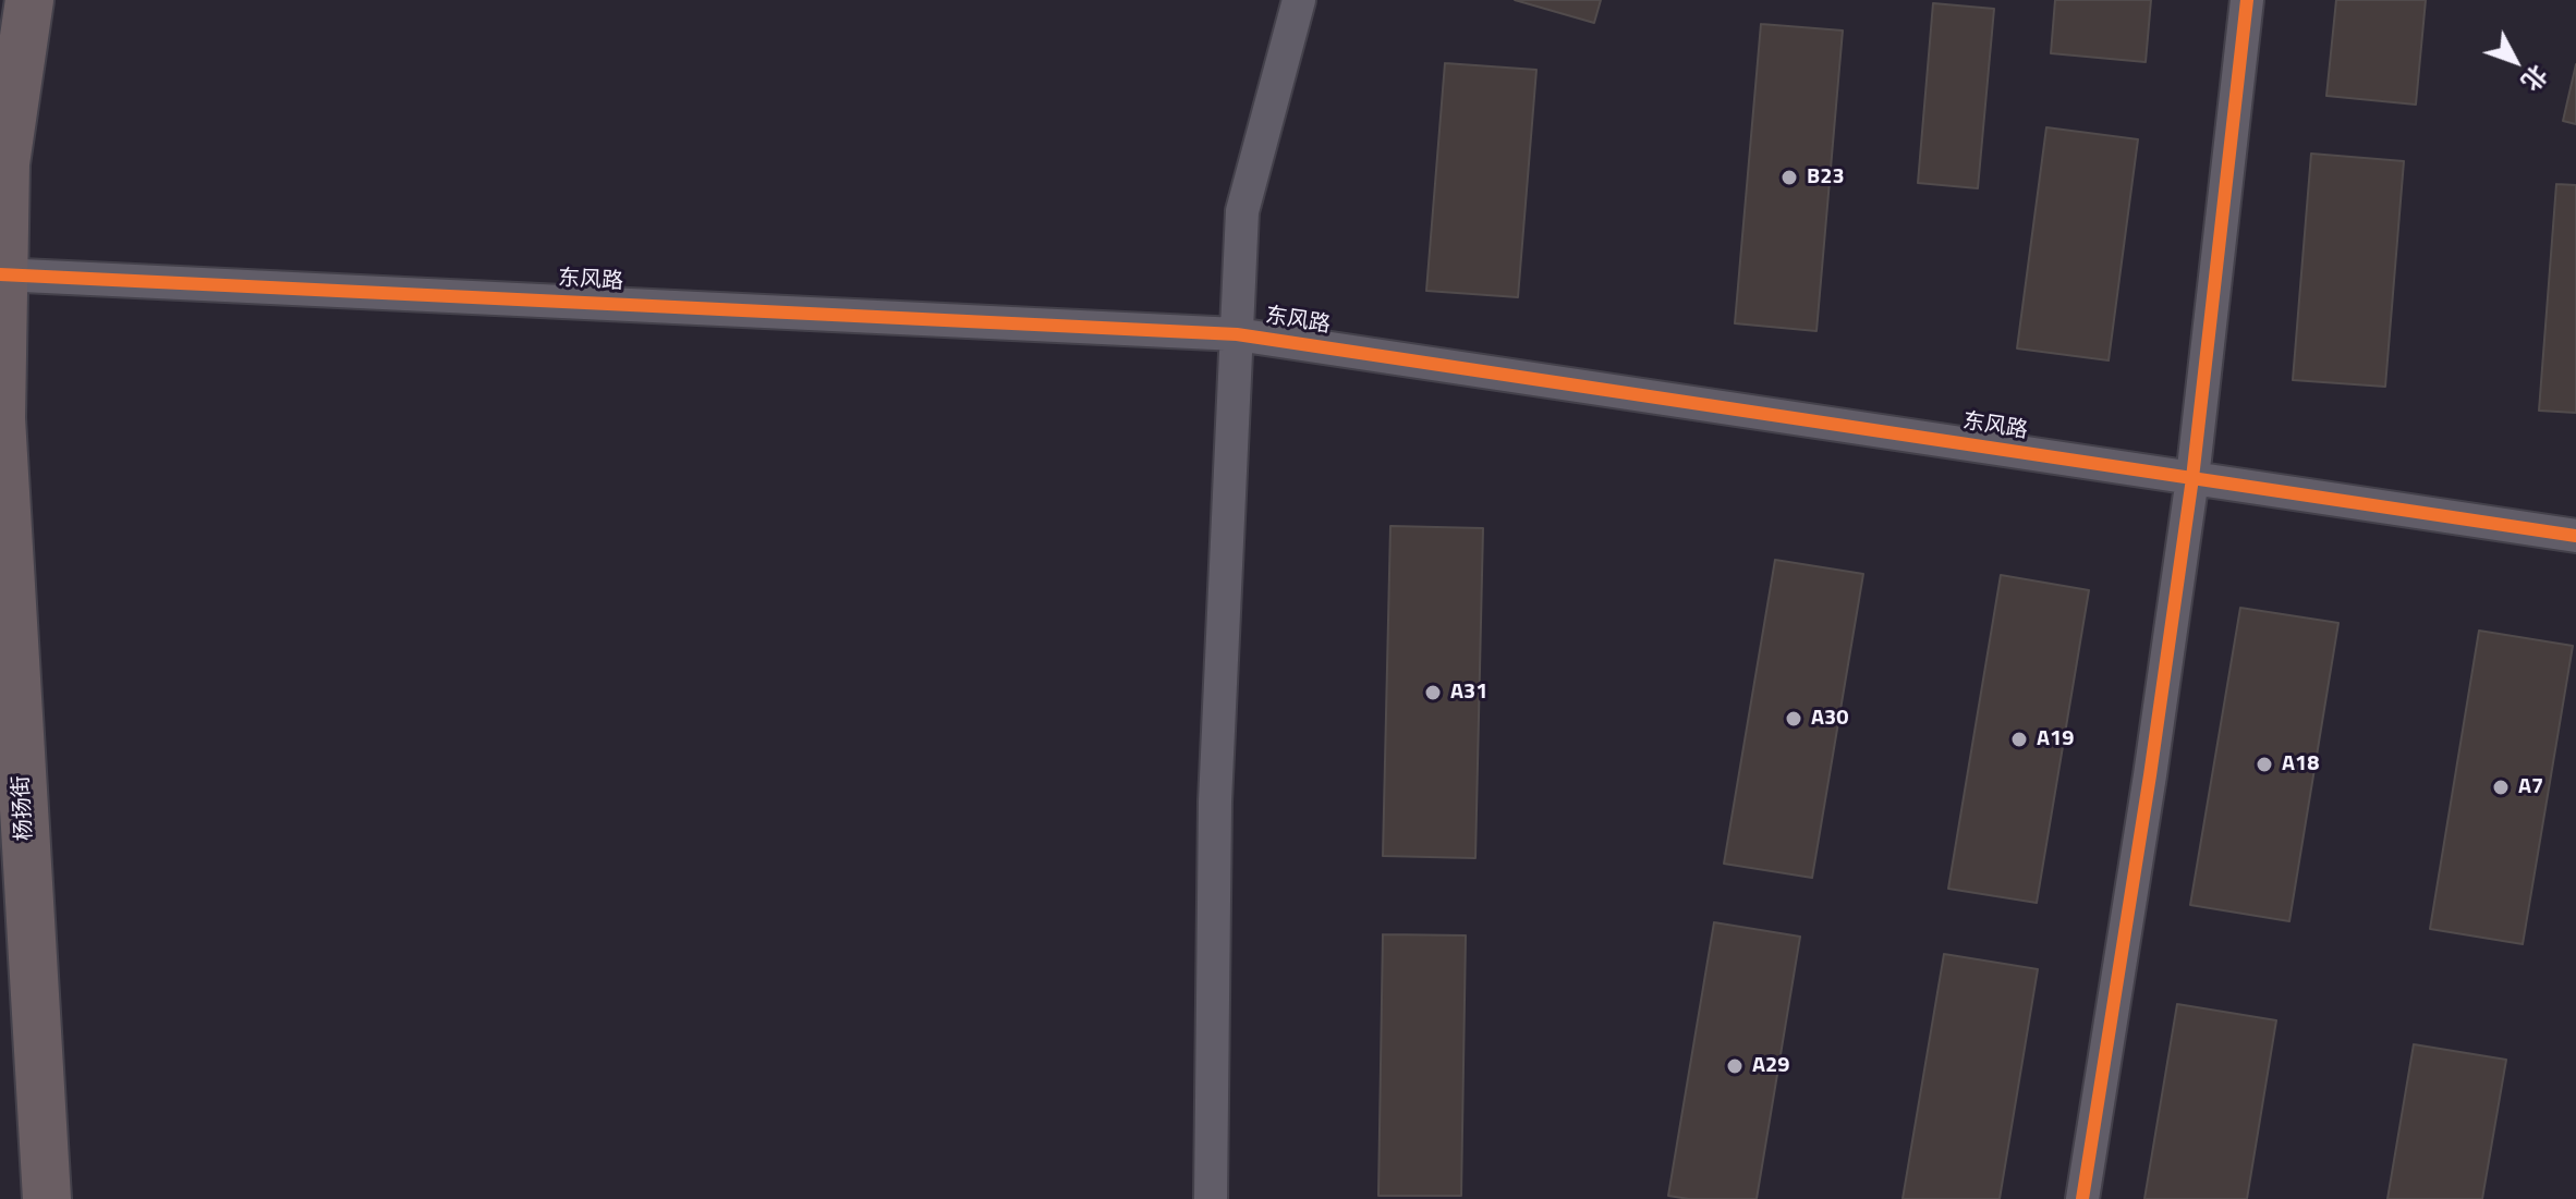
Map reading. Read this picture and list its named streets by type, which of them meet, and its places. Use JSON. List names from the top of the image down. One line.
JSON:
{"streets":{"highway":["杨扬街"],"street":["东风路"]},"crossings":[["东风路","杨扬街"]],"places":["B23","A31","A30","A19","A18","A7","A29"],"north":"bottom right"}
